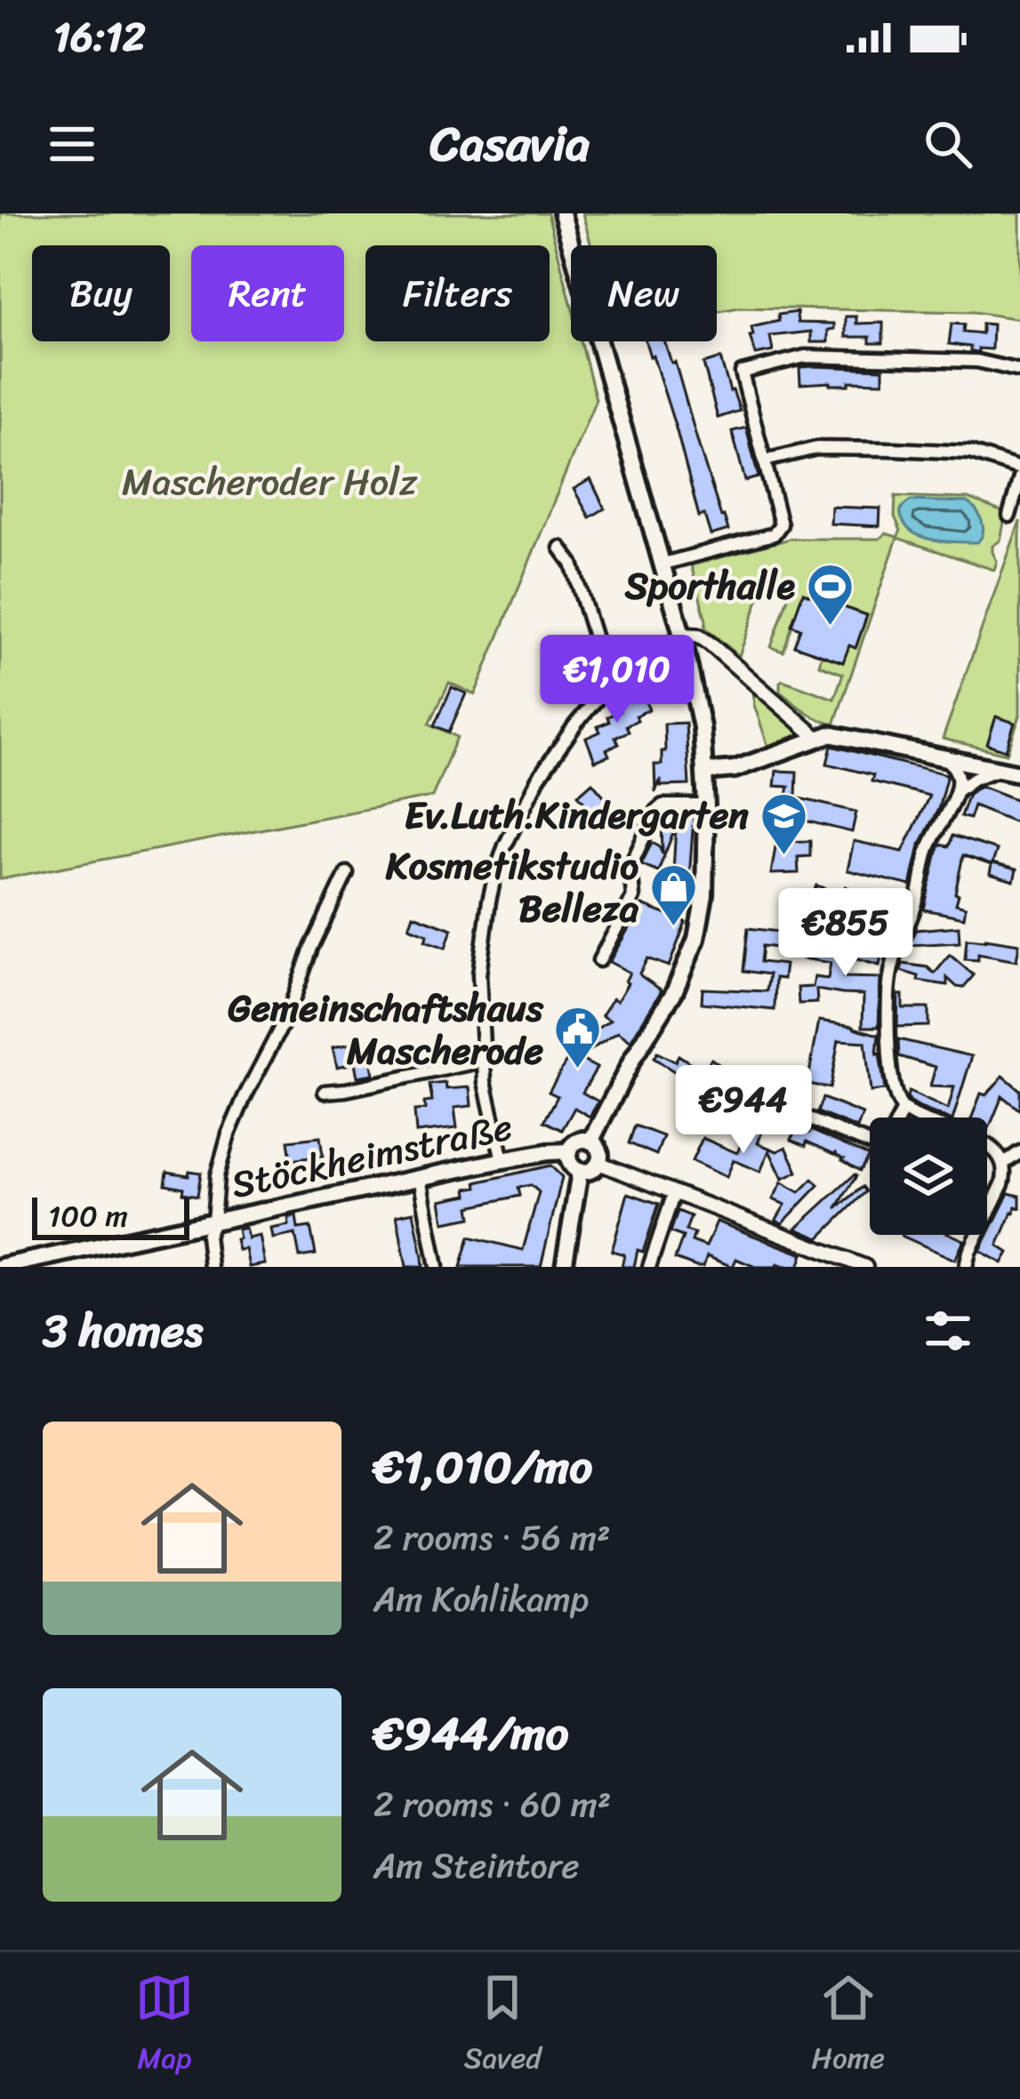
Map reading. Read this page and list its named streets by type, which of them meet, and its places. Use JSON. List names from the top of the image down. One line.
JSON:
{"streets":{"main road":["Stöckheimstraße"]},"parks":["Mascheroder Holz"],"places":{"sports":["Sporthalle"],"school or university":["Ev.Luth.Kindergarten"],"shop":["Kosmetikstudio Belleza"],"public building":["Gemeinschaftshaus Mascherode"]},"scale_bar":"100 m","page":{"status":"16:12","header":"Casavia","chip":["Buy","Rent","Filters","New"],"price":["€1,010","€855","€944"],"scale":"100 m","heading":"3 homes","list":[{"name":"€1,010/mo","note":"2 rooms · 56 m² · Am Kohlikamp"},{"name":"€944/mo","note":"2 rooms · 60 m² · Am Steintore"}],"tabs":["Map","Saved","Home"]}}
